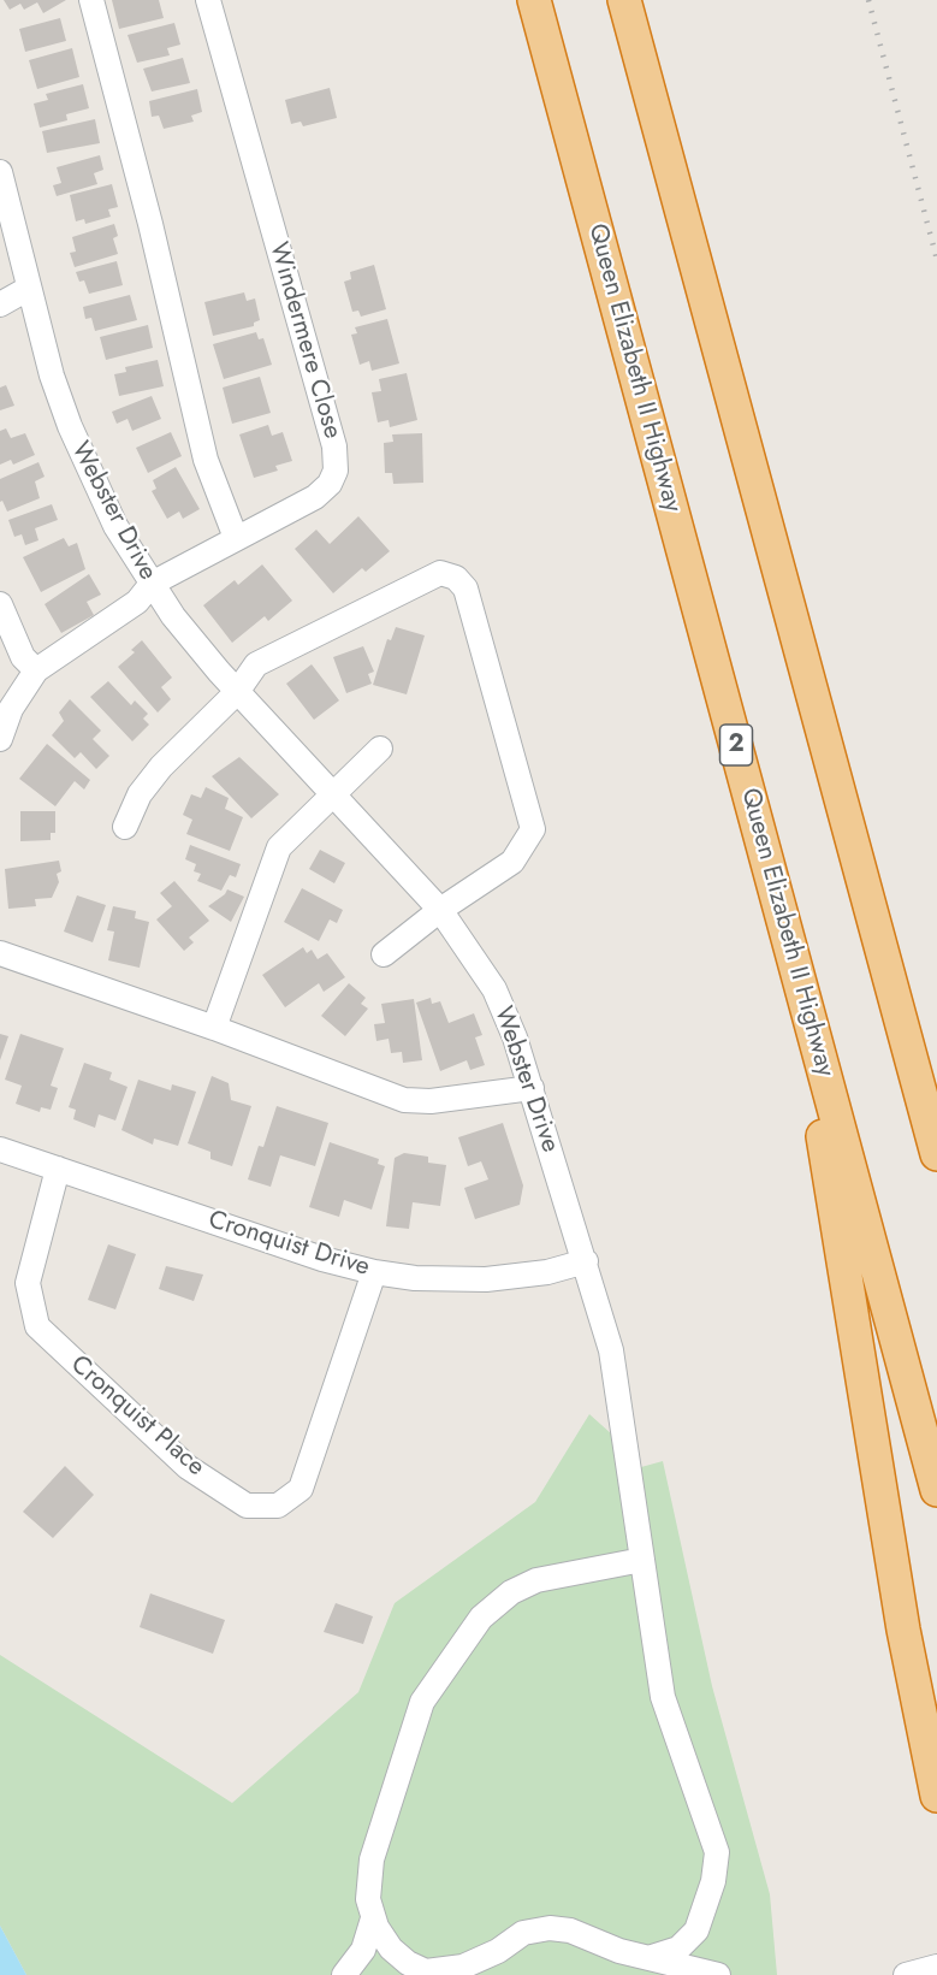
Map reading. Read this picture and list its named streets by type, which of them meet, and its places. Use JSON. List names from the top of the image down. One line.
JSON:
{"streets":{"highway":["Queen Elizabeth II Highway","2"],"street":["Windermere Close","Webster Drive","Cronquist Drive","Cronquist Place"]},"crossings":[["Windermere Close","Webster Drive"],["Webster Drive","Cronquist Drive"],["Cronquist Drive","Cronquist Place"]]}
